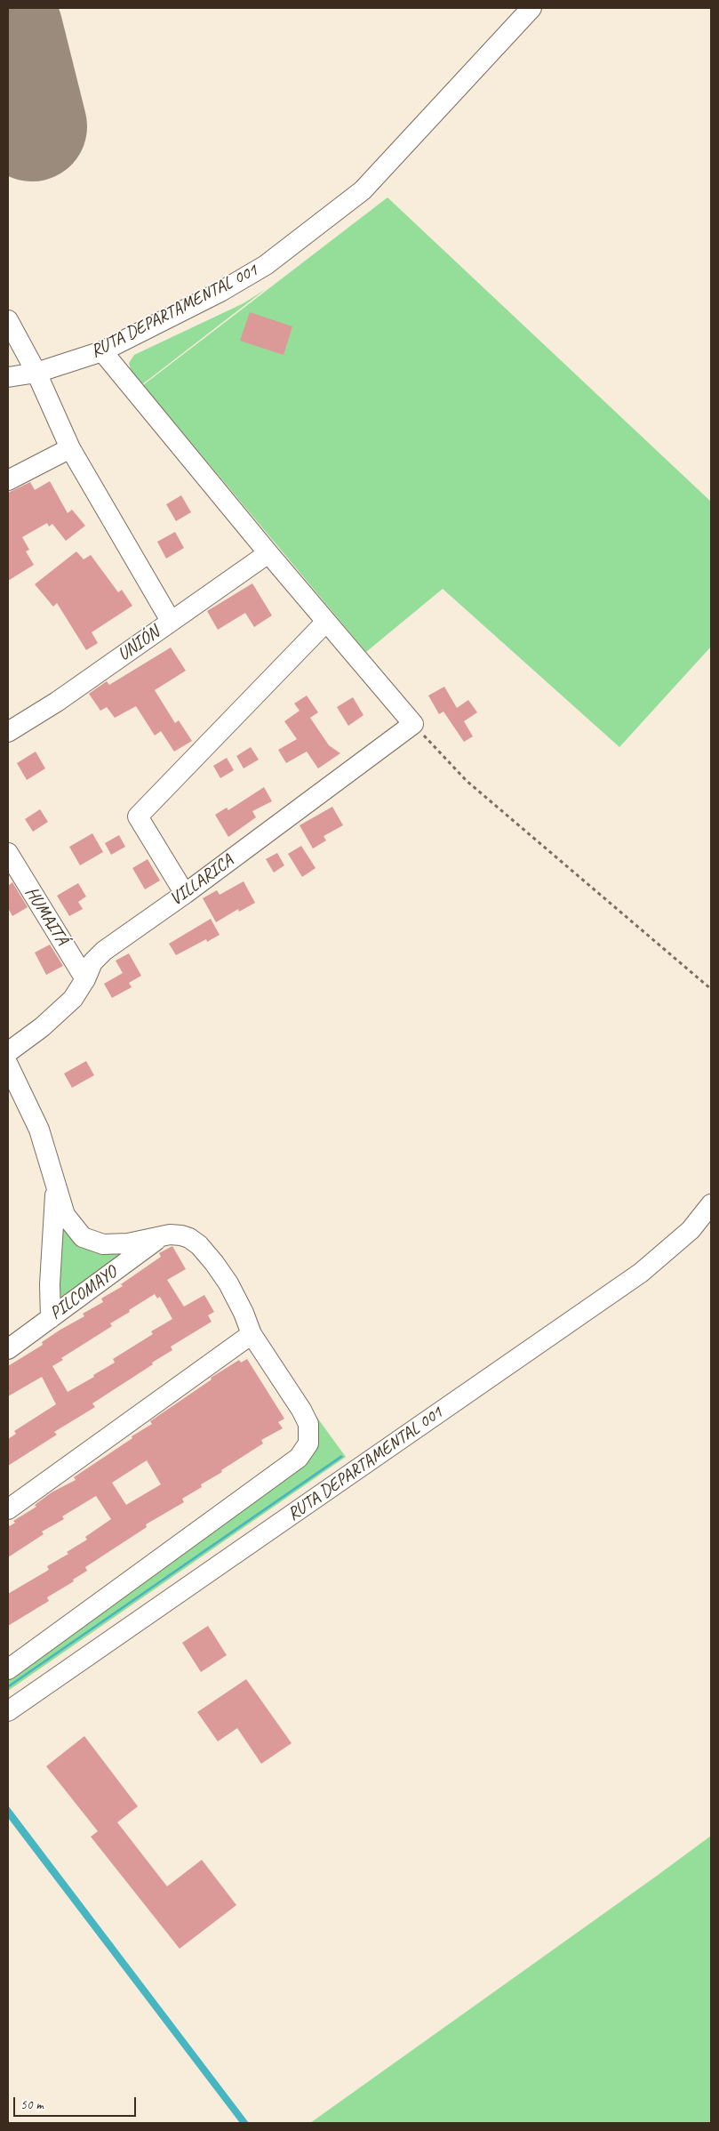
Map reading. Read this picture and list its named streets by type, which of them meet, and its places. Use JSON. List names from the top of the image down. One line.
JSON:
{"streets":{"street":["RUTA DEPARTAMENTAL 001","UNIÓN","VILLARICA","HUMAITÁ","PILCOMAYO"]},"crossings":[["VILLARICA","HUMAITÁ"]],"scale_bar":"50 m"}
